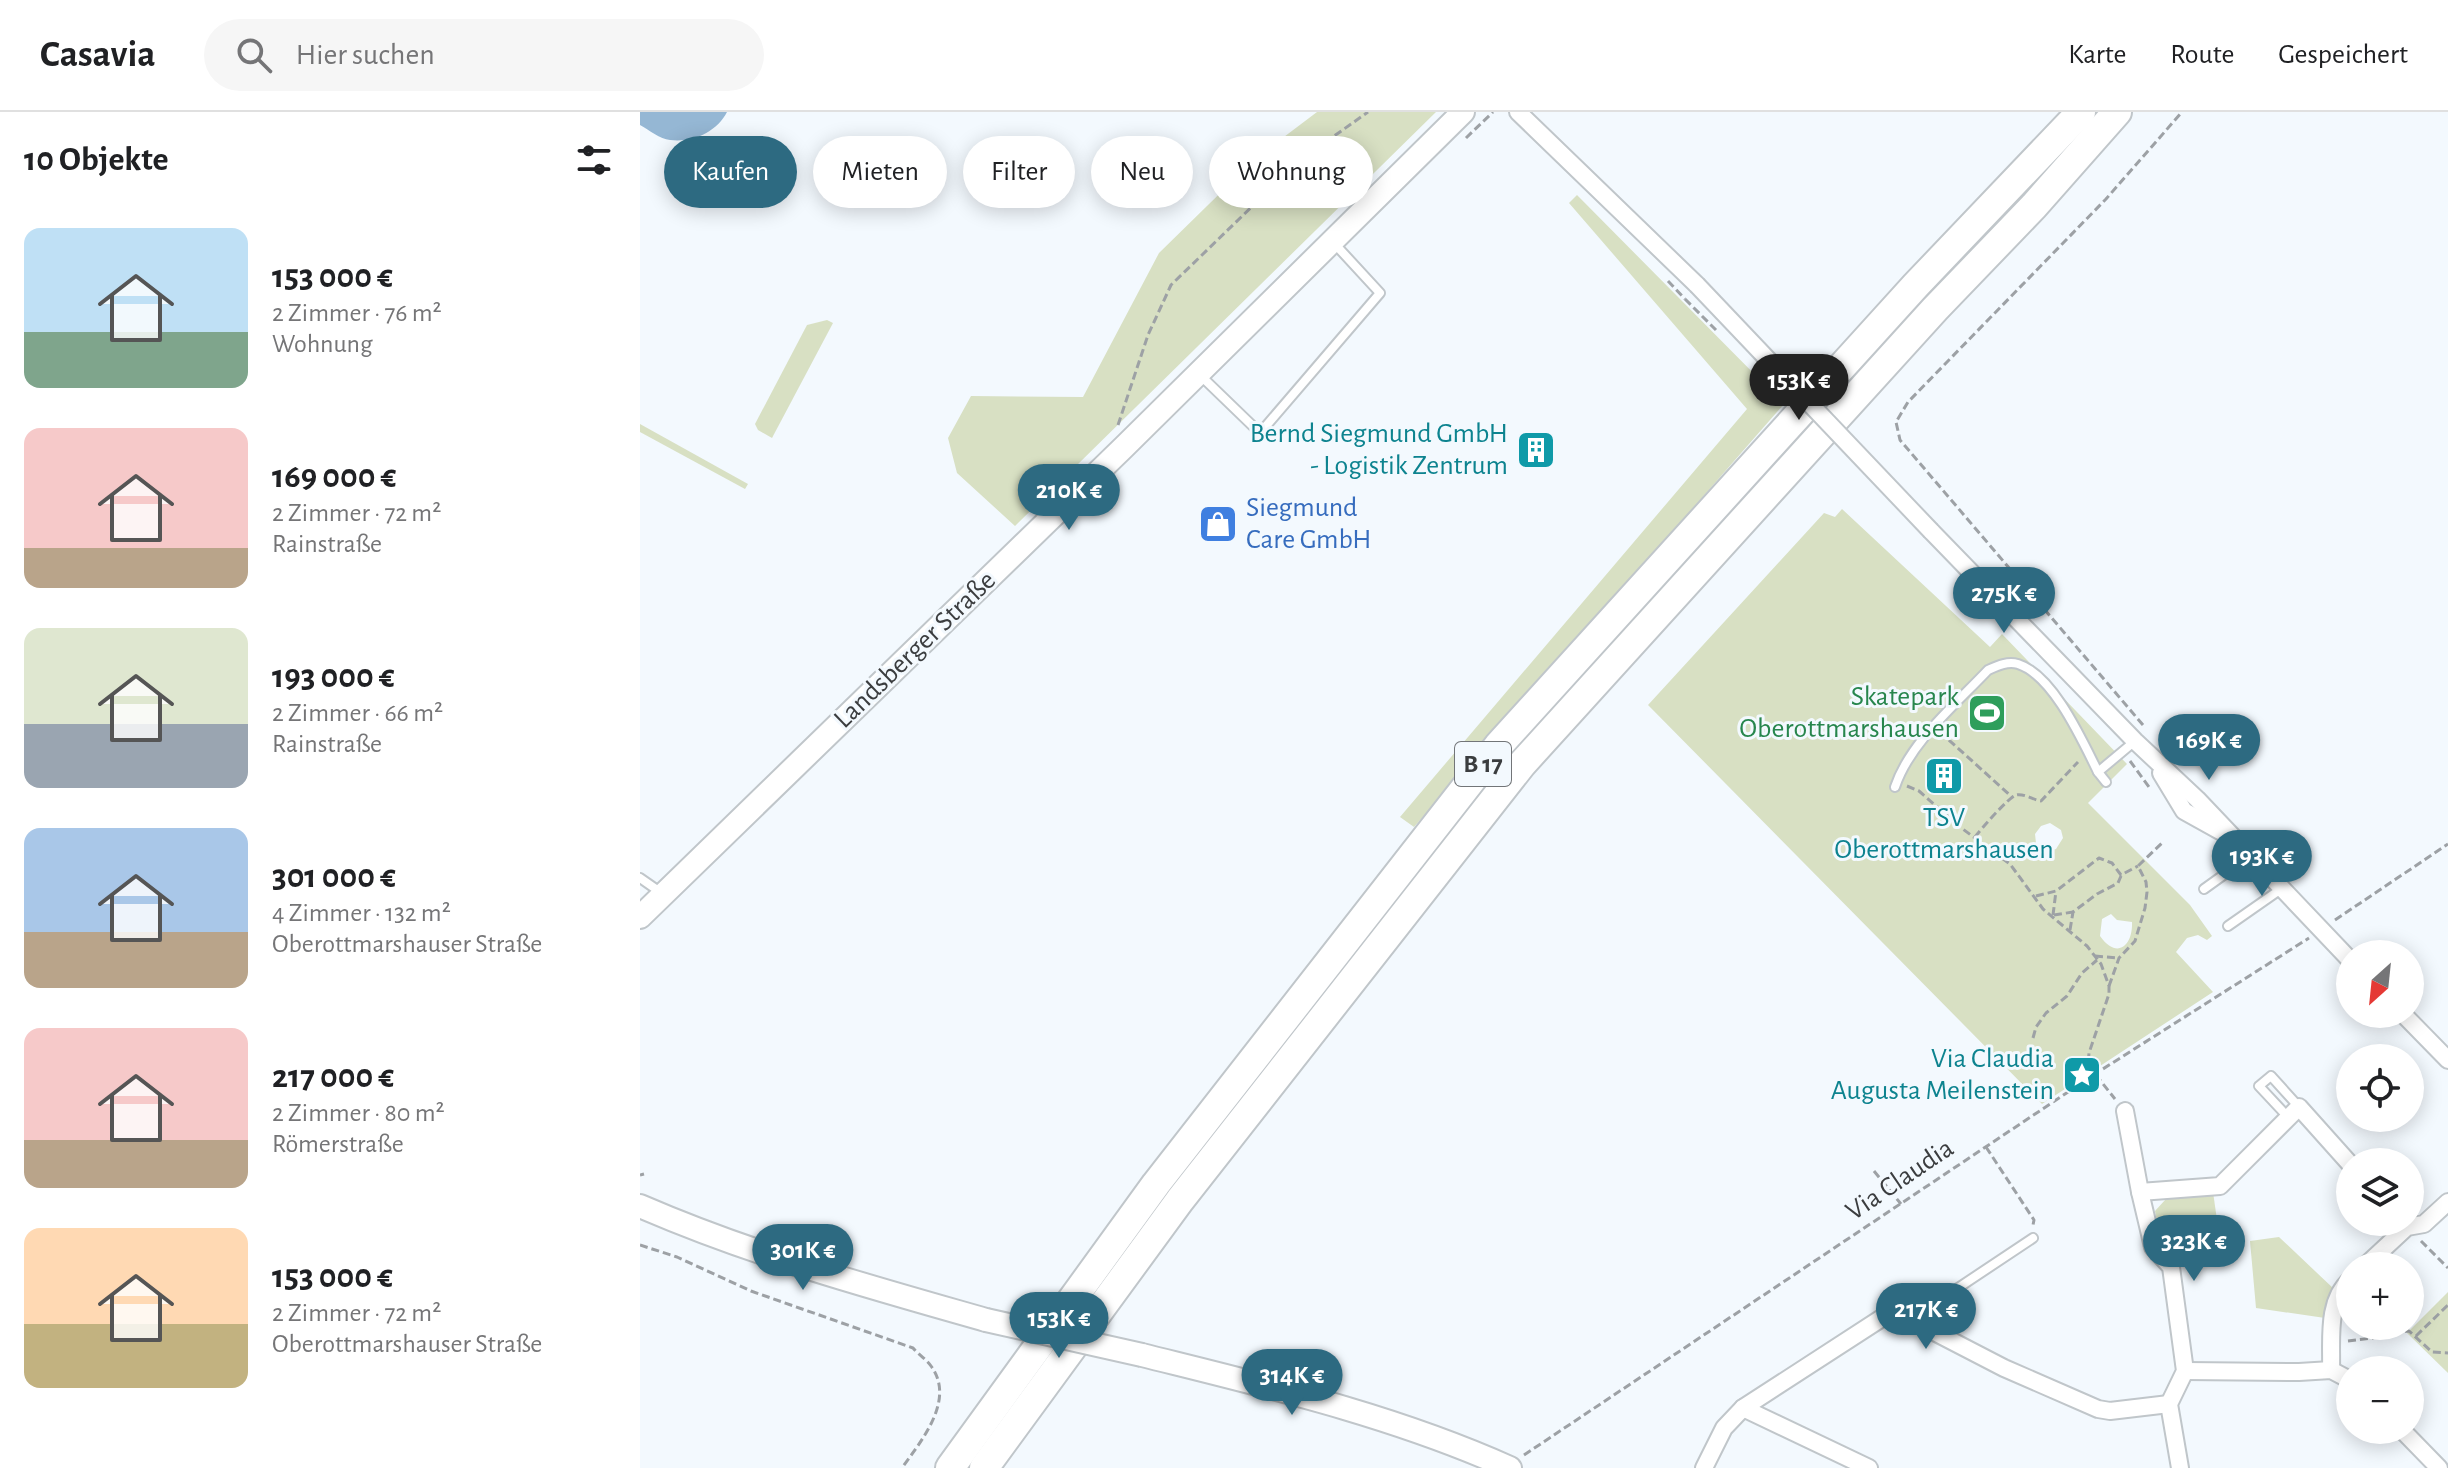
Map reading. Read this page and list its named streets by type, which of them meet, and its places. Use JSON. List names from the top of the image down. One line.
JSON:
{"streets":{"highway":["B 17"],"street":["Landsberger Straße"],"path":["Via Claudia"]},"places":{"building":["Bernd Siegmund GmbH - Logistik Zentrum","TSV Oberottmarshausen"],"shop":["Siegmund Care GmbH"],"sports":["Skatepark Oberottmarshausen"],"place":["Via Claudia Augusta Meilenstein"]},"north":"bottom left","page":{"header":"Casavia","search":"Hier suchen","nav":["Karte","Route","Gespeichert"],"heading":"10 Objekte","chip":["Kaufen","Mieten","Filter","Neu","Wohnung"],"list":[{"name":"153 000 €","note":"2 Zimmer · 76 m² · Wohnung"},{"name":"169 000 €","note":"2 Zimmer · 72 m² · Rainstraße"},{"name":"193 000 €","note":"2 Zimmer · 66 m² · Rainstraße"},{"name":"301 000 €","note":"4 Zimmer · 132 m² · Oberottmarshauser Straße"},{"name":"217 000 €","note":"2 Zimmer · 80 m² · Römerstraße"},{"name":"153 000 €","note":"2 Zimmer · 72 m² · Oberottmarshauser Straße"}],"price":["153K €","210K €","275K €","169K €","193K €","323K €","301K €","217K €","153K €","314K €"],"map_buttons":["+","−"]}}
